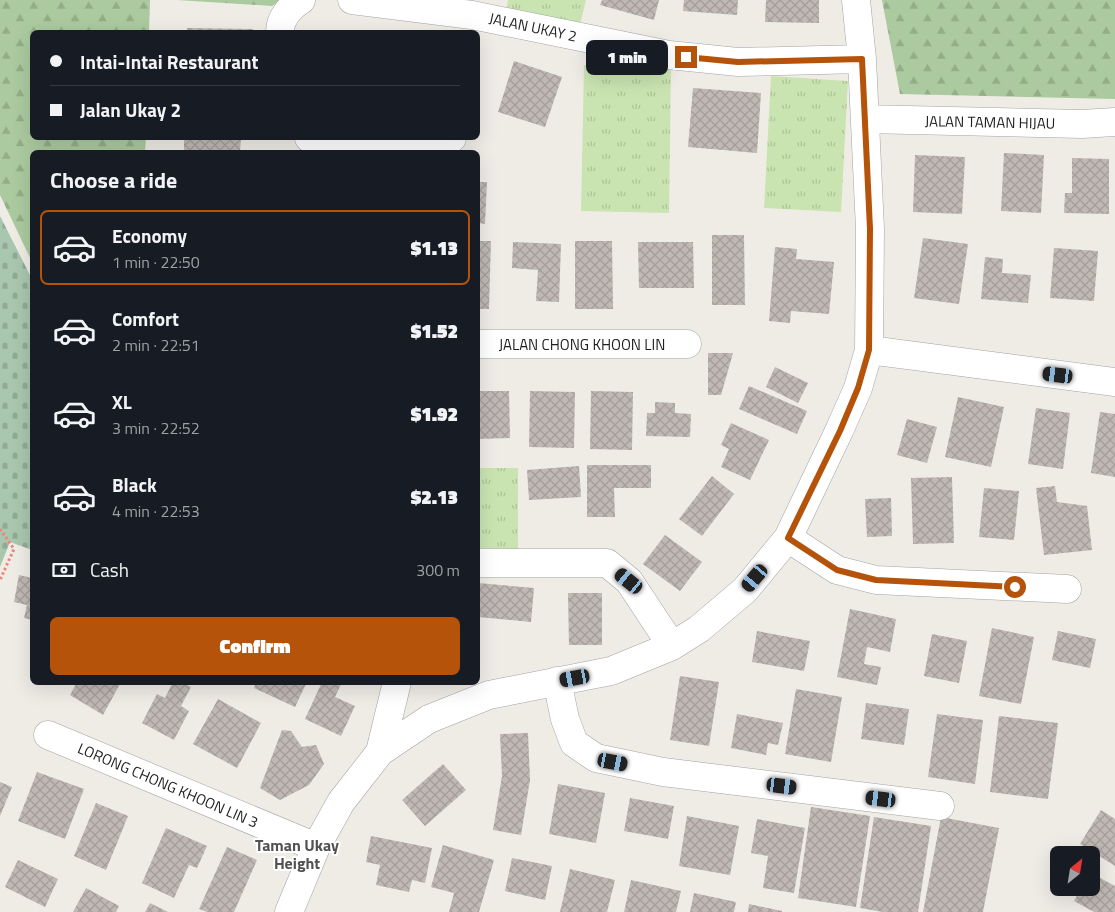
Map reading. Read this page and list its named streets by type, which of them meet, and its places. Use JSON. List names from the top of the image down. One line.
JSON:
{"streets":{"street":["JALAN UKAY 2","JALAN TAMAN HIJAU","JALAN CHONG KHOON LIN","LORONG CHONG KHOON LIN 3"]},"districts":["Taman Ukay Height"],"north":"top right","page":{"banner":["Intai-Intai Restaurant","Jalan Ukay 2"],"bubble":"1 min","heading":"Choose a ride","list":[{"name":"Economy","note":"1 min · 22:50","value":"$1.13"},{"name":"Comfort","note":"2 min · 22:51","value":"$1.52"},{"name":"XL","note":"3 min · 22:52","value":"$1.92"},{"name":"Black","note":"4 min · 22:53","value":"$2.13"}],"pay":["Cash","300 m"],"buttons":"Confirm"}}
